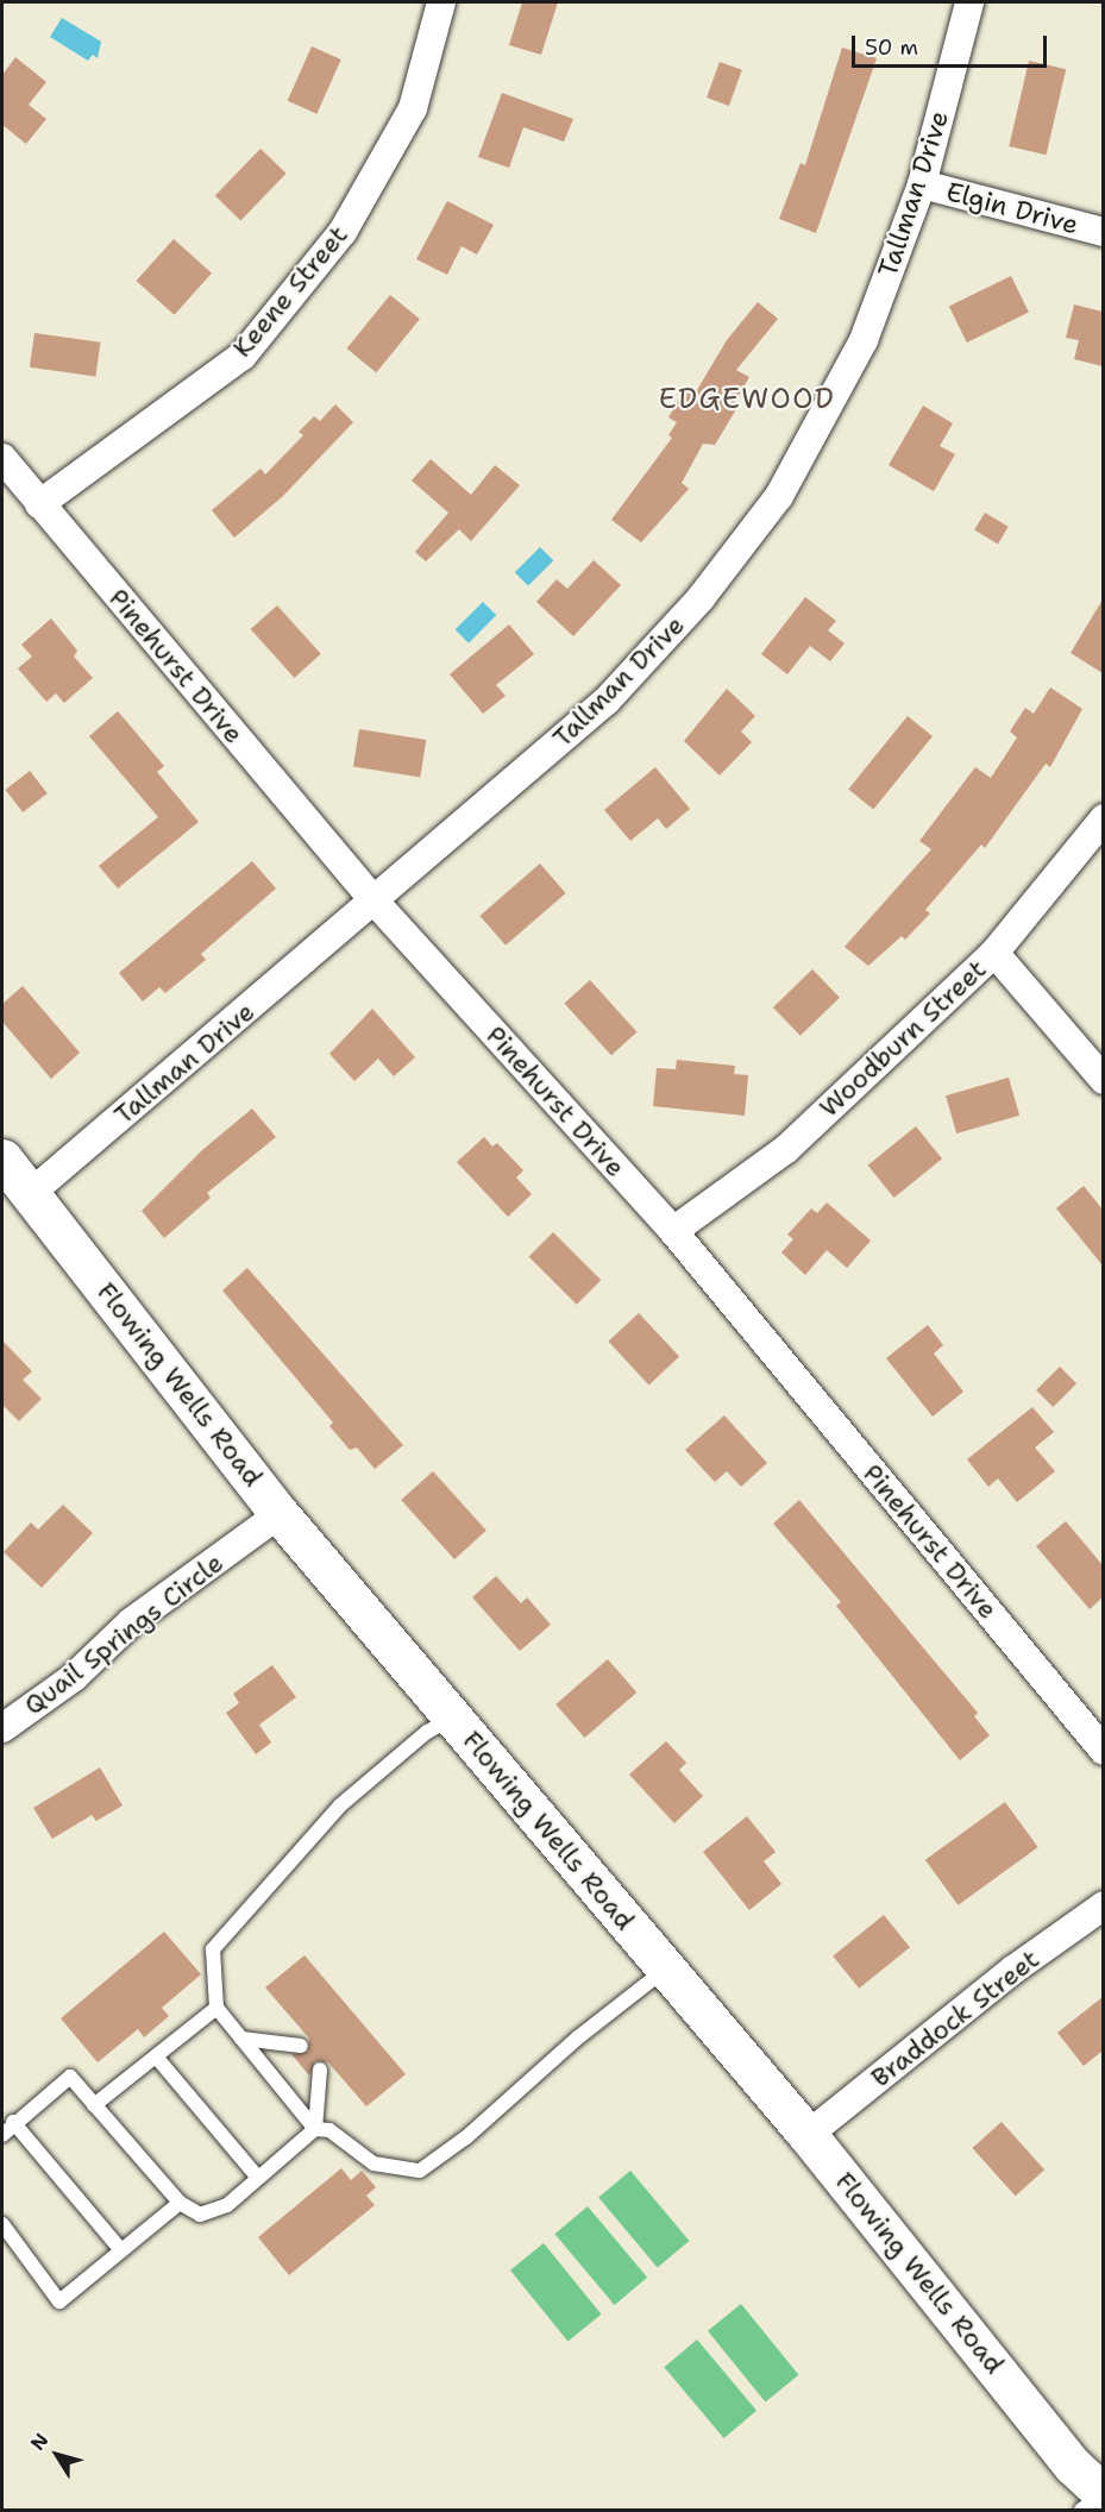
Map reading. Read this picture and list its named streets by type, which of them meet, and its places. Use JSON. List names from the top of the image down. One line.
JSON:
{"streets":{"main road":["Flowing Wells Road"],"street":["Tallman Drive","Elgin Drive","Keene Street","Pinehurst Drive","Woodburn Street","Quail Springs Circle","Braddock Street"]},"crossings":[["Tallman Drive","Elgin Drive"],["Tallman Drive","Pinehurst Drive"],["Tallman Drive","Flowing Wells Road"],["Keene Street","Pinehurst Drive"],["Pinehurst Drive","Woodburn Street"],["Flowing Wells Road","Quail Springs Circle"],["Flowing Wells Road","Braddock Street"]],"districts":["EDGEWOOD"],"scale_bar":"50 m","north":"top left"}
